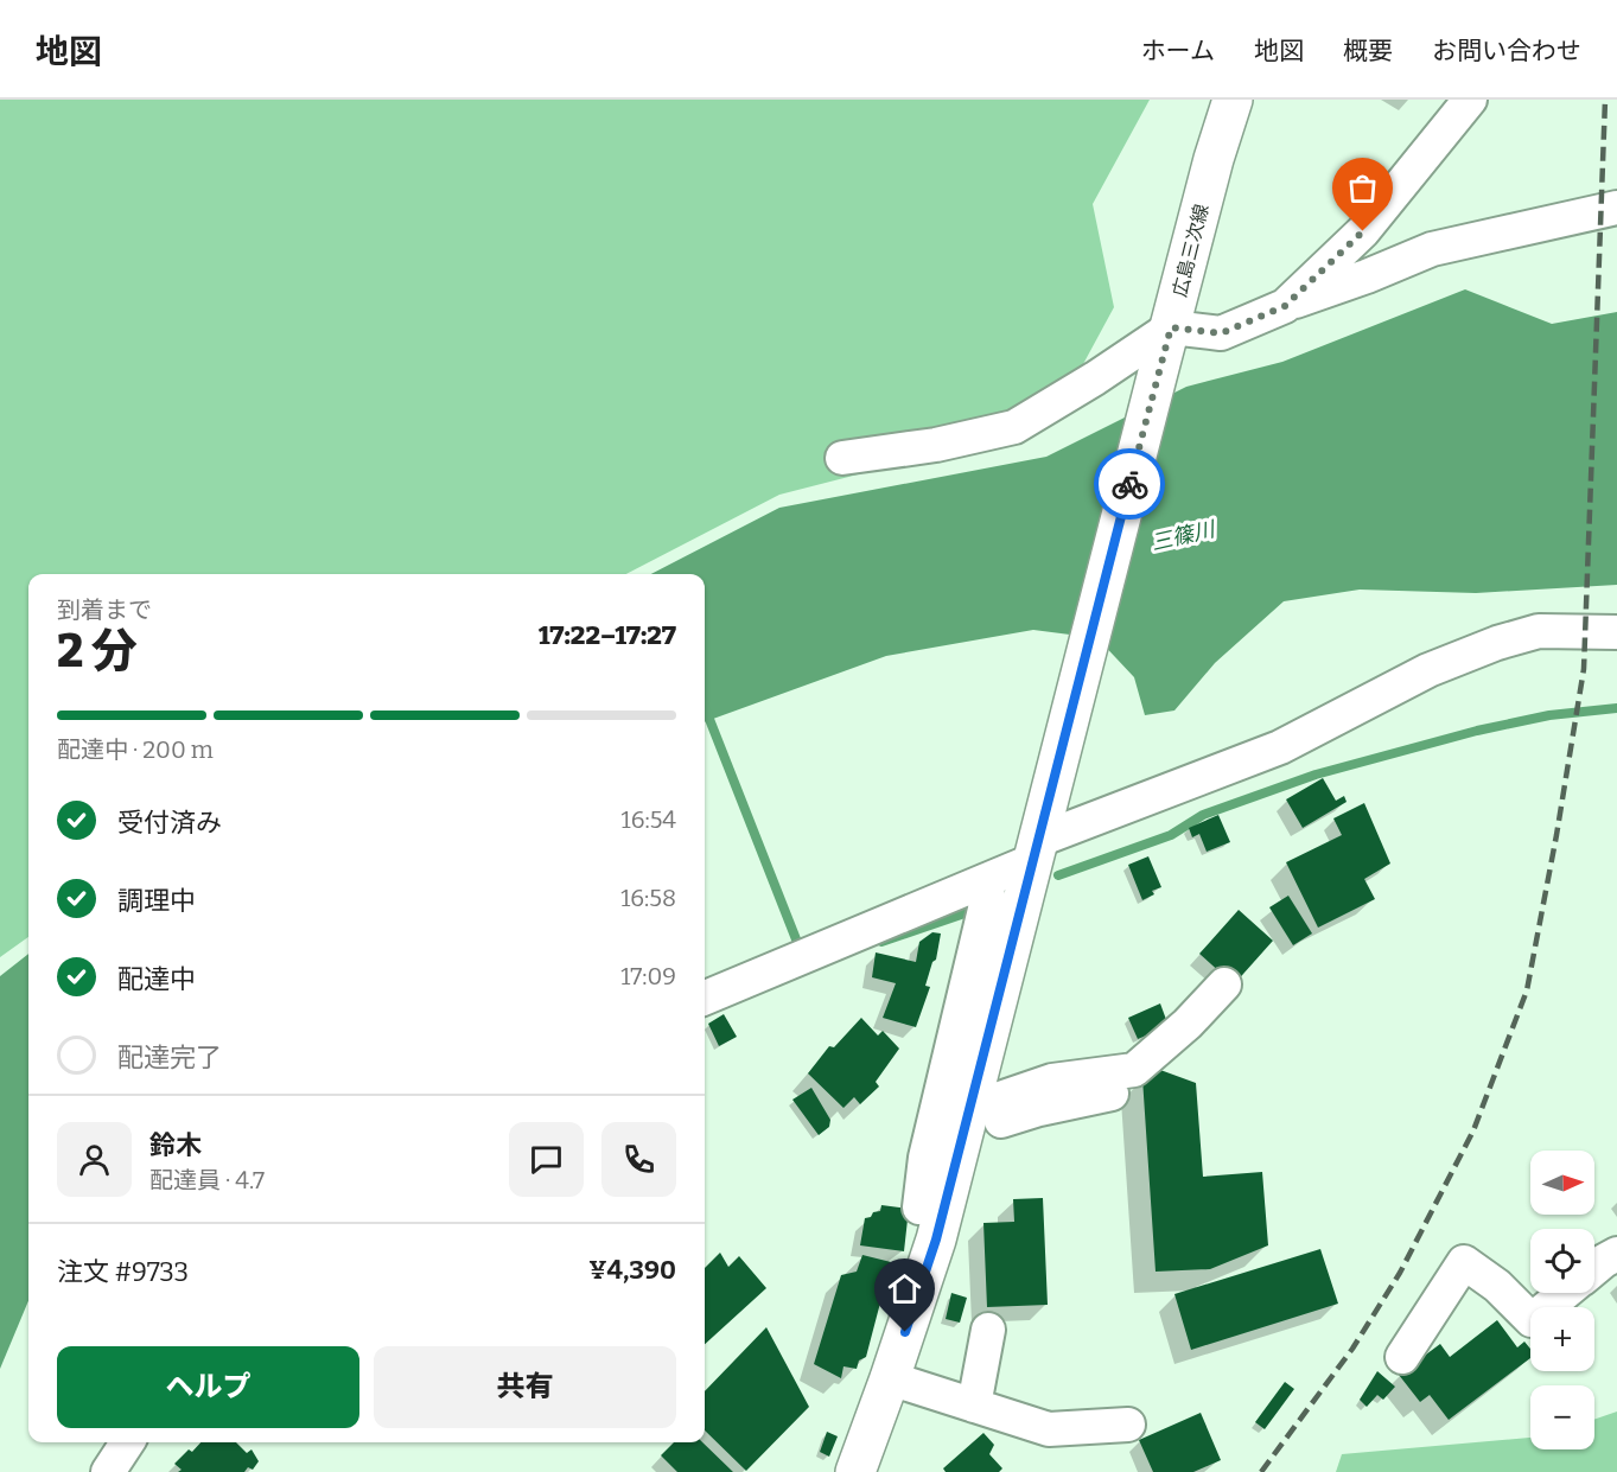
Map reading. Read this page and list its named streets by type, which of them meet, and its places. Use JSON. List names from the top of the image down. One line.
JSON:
{"streets":{"main road":["広島三次線"]},"water":["三篠川"],"north":"right","page":{"header":"地図","nav":["ホーム","地図","概要","お問い合わせ"],"heading":["2 分","到着まで","17:22–17:27"],"panel":["鈴木","配達員 · 4.7","注文 #9733","¥4,390"],"bar":"配達中 · 200 m","list":[["受付済み","16:54"],["調理中","16:58"],["配達中","17:09"],"配達完了"],"map_buttons":["+","−"],"buttons":["ヘルプ","共有"]}}
